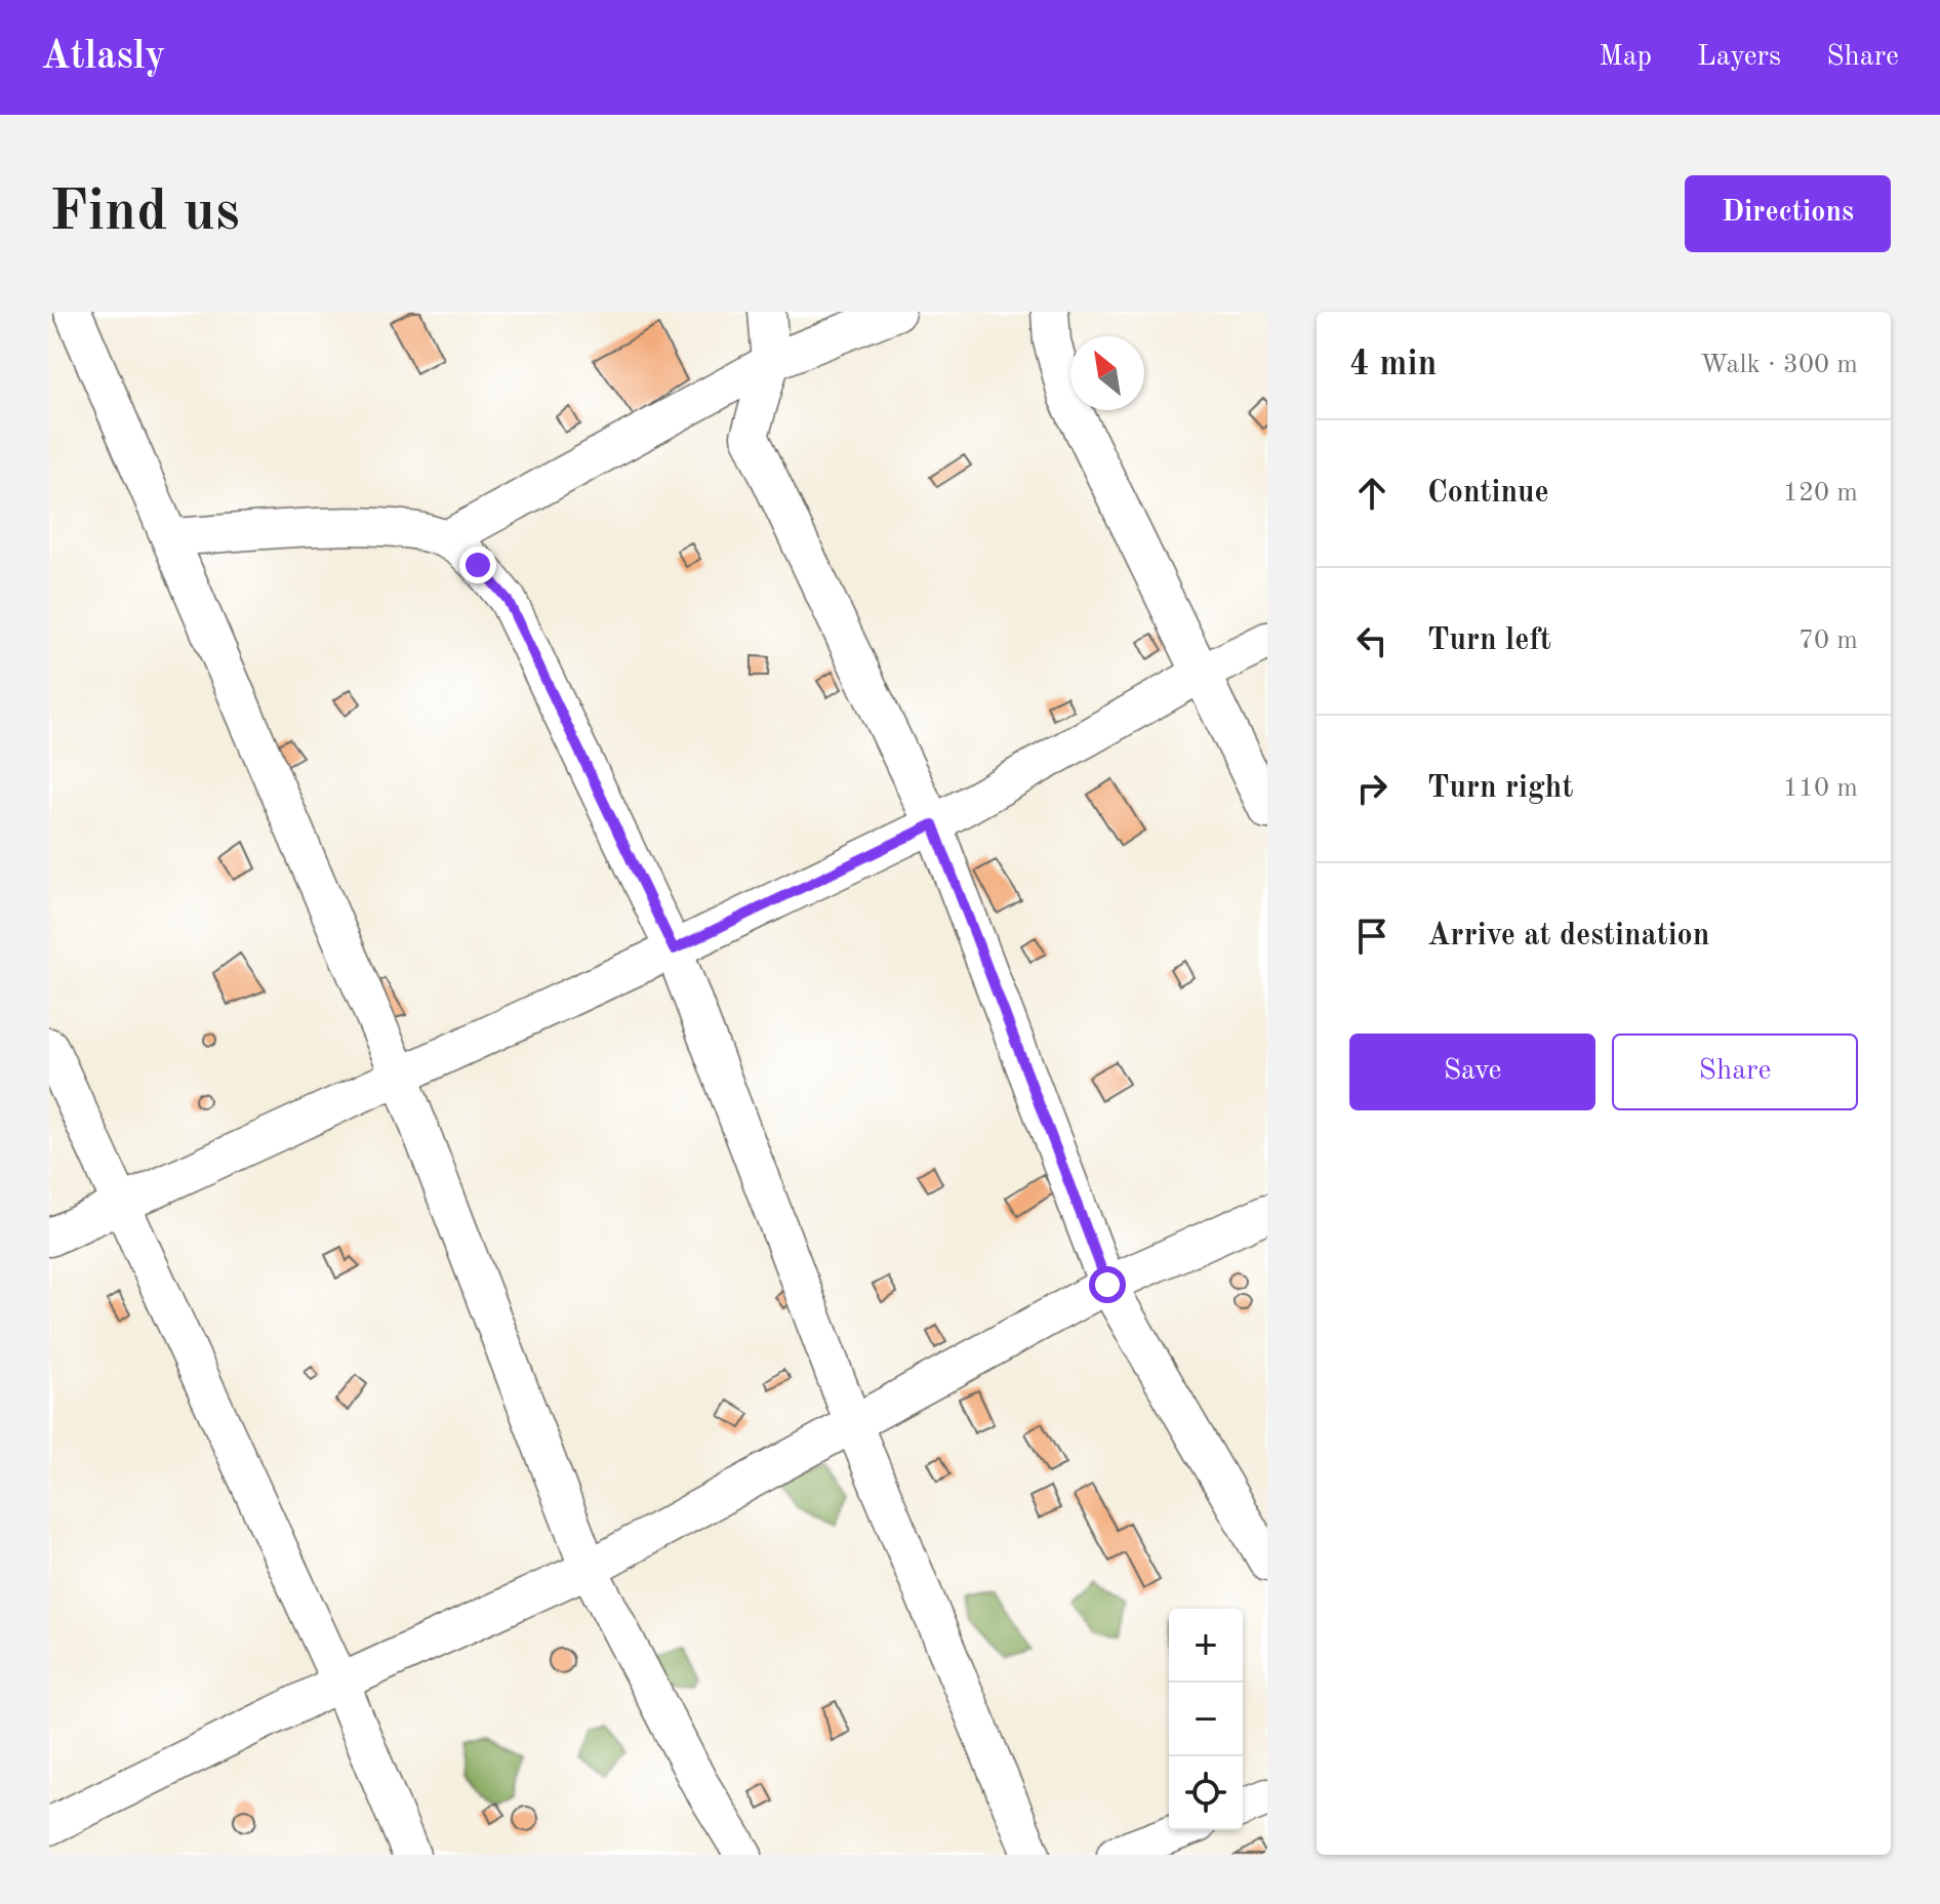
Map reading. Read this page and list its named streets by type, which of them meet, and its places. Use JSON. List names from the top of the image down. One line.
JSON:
{"north":"top left","page":{"header":"Atlasly","nav":["Map","Layers","Share"],"buttons":["Directions",["Save","Share"]],"title":"Find us","heading":["4 min","Walk · 300 m"],"list":[["Continue","120 m"],["Turn left","70 m"],["Turn right","110 m"],"Arrive at destination"],"map_buttons":["+","−"]}}
